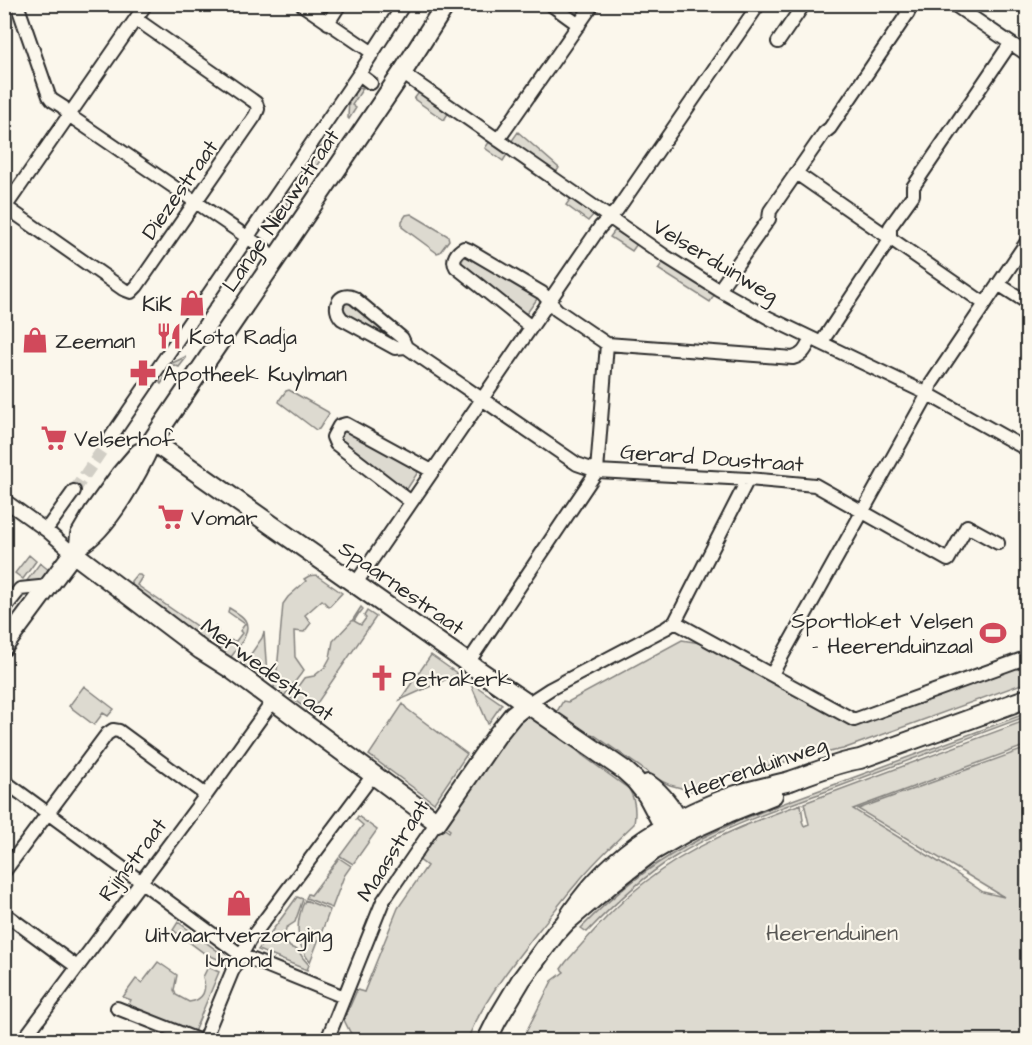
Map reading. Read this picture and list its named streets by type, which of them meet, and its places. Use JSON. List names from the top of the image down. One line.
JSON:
{"streets":{"street":["Diezestraat","Lange Nieuwstraat","Velserduinweg","Gerard Doustraat","Spaarnestraat","Merwedestraat","Heerenduinweg","Maasstraat","Rijnstraat"]},"crossings":[["Lange Nieuwstraat","Velserduinweg"],["Lange Nieuwstraat","Spaarnestraat"],["Lange Nieuwstraat","Merwedestraat"],["Spaarnestraat","Heerenduinweg"],["Spaarnestraat","Maasstraat"],["Merwedestraat","Maasstraat"],["Merwedestraat","Rijnstraat"]],"parks":["Heerenduinen"],"places":{"shop":["KiK","Zeeman","Uitvaartverzorging IJmond"],"restaurant":["Kota Radja"],"pharmacy":["Apotheek Kuylman"],"supermarket":["Velserhof","Vomar"],"sports":["Sportloket Velsen - Heerenduinzaal"],"church":["Petrakerk"]}}
